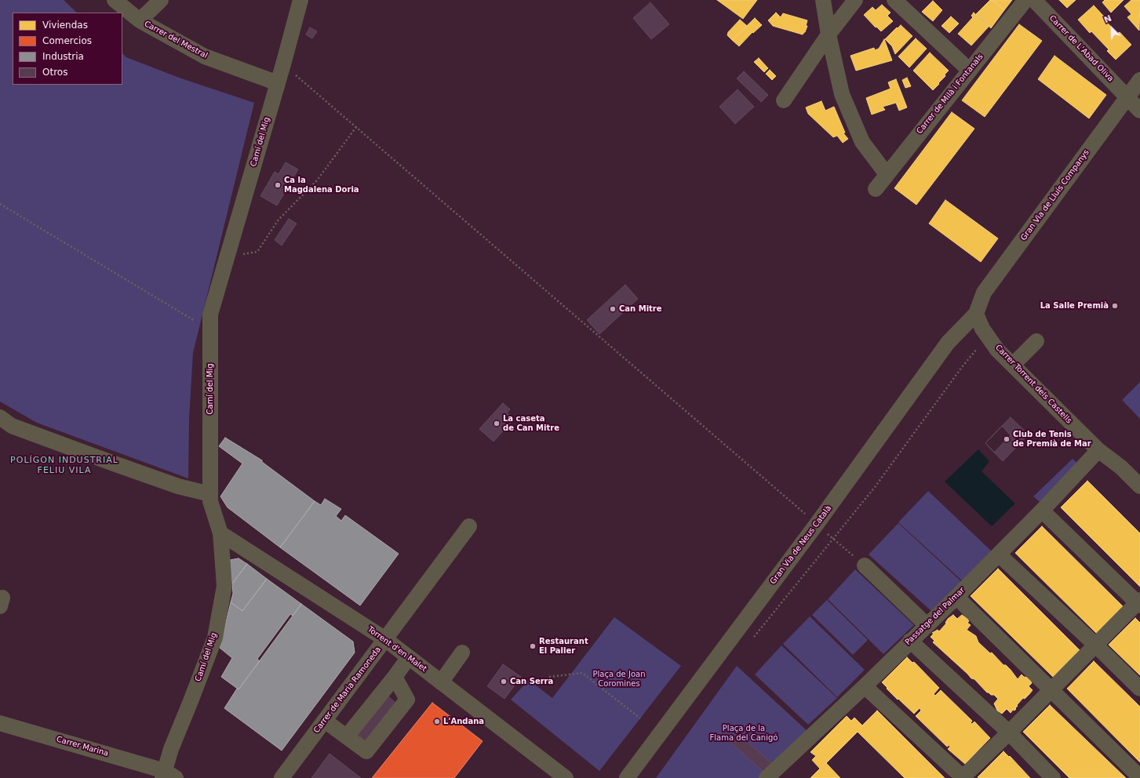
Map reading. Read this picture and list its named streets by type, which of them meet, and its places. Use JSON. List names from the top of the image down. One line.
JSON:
{"streets":{"street":["Carrer del Mestral","Carrer de L'Abad Oliva","Carrer de Milà i Fontanals","Camí del Mig","Gran Via de Lluís Companys","Carrer Torrent dels Castells","Gran Via de Neus Català","Passatge del Palmar","Torrent d'en Malet","Carrer de Maria Ramoneda","Carrer Marina"]},"crossings":[["Carrer del Mestral","Camí del Mig"],["Carrer de L'Abad Oliva","Gran Via de Lluís Companys"],["Camí del Mig","Torrent d'en Malet"],["Camí del Mig","Carrer Marina"],["Gran Via de Lluís Companys","Carrer Torrent dels Castells"],["Gran Via de Lluís Companys","Gran Via de Neus Català"],["Carrer Torrent dels Castells","Gran Via de Neus Català"],["Carrer Torrent dels Castells","Passatge del Palmar"],["Torrent d'en Malet","Carrer de Maria Ramoneda"]],"districts":["POLÍGON INDUSTRIAL FELIU VILA"],"parks":["Plaça de Joan Coromines","Plaça de la Flama del Canigó"],"places":["Ca la Magdalena Doria","La Salle Premià","Can Mitre","La caseta de Can Mitre","Club de Tenis de Premià de Mar","Restaurant El Paller","Can Serra","L'Andana"],"legend":["Viviendas","Comercios","Industria","Otros"],"north":"top left"}
